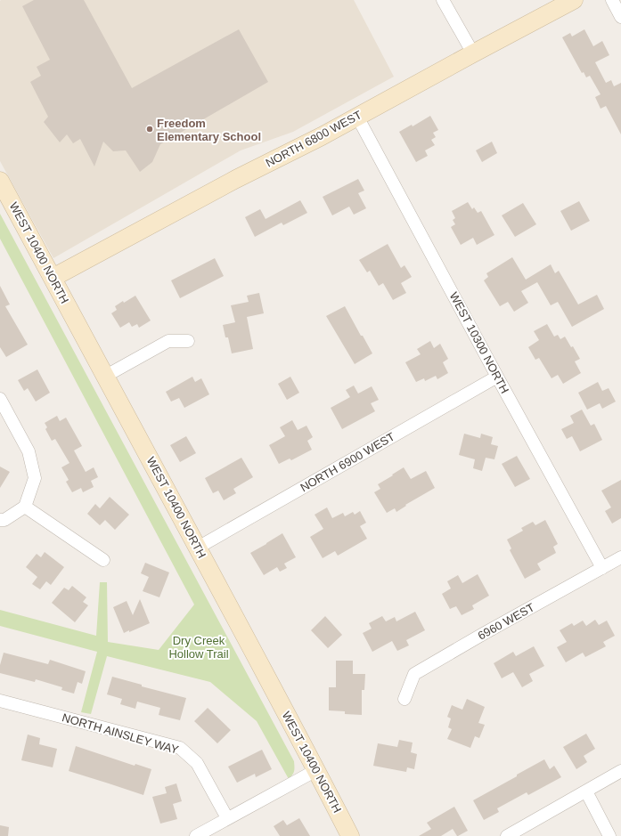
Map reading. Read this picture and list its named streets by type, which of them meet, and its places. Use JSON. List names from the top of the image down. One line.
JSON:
{"streets":{"street":["NORTH 6800 WEST","WEST 10400 NORTH","WEST 10300 NORTH","NORTH 6900 WEST","6960 WEST","NORTH AINSLEY WAY"]},"crossings":[["NORTH 6800 WEST","WEST 10400 NORTH"],["NORTH 6800 WEST","WEST 10300 NORTH"],["WEST 10400 NORTH","NORTH 6900 WEST"],["WEST 10300 NORTH","NORTH 6900 WEST"],["WEST 10300 NORTH","6960 WEST"]],"parks":["Dry Creek Hollow Trail"],"places":["Freedom Elementary School"]}
